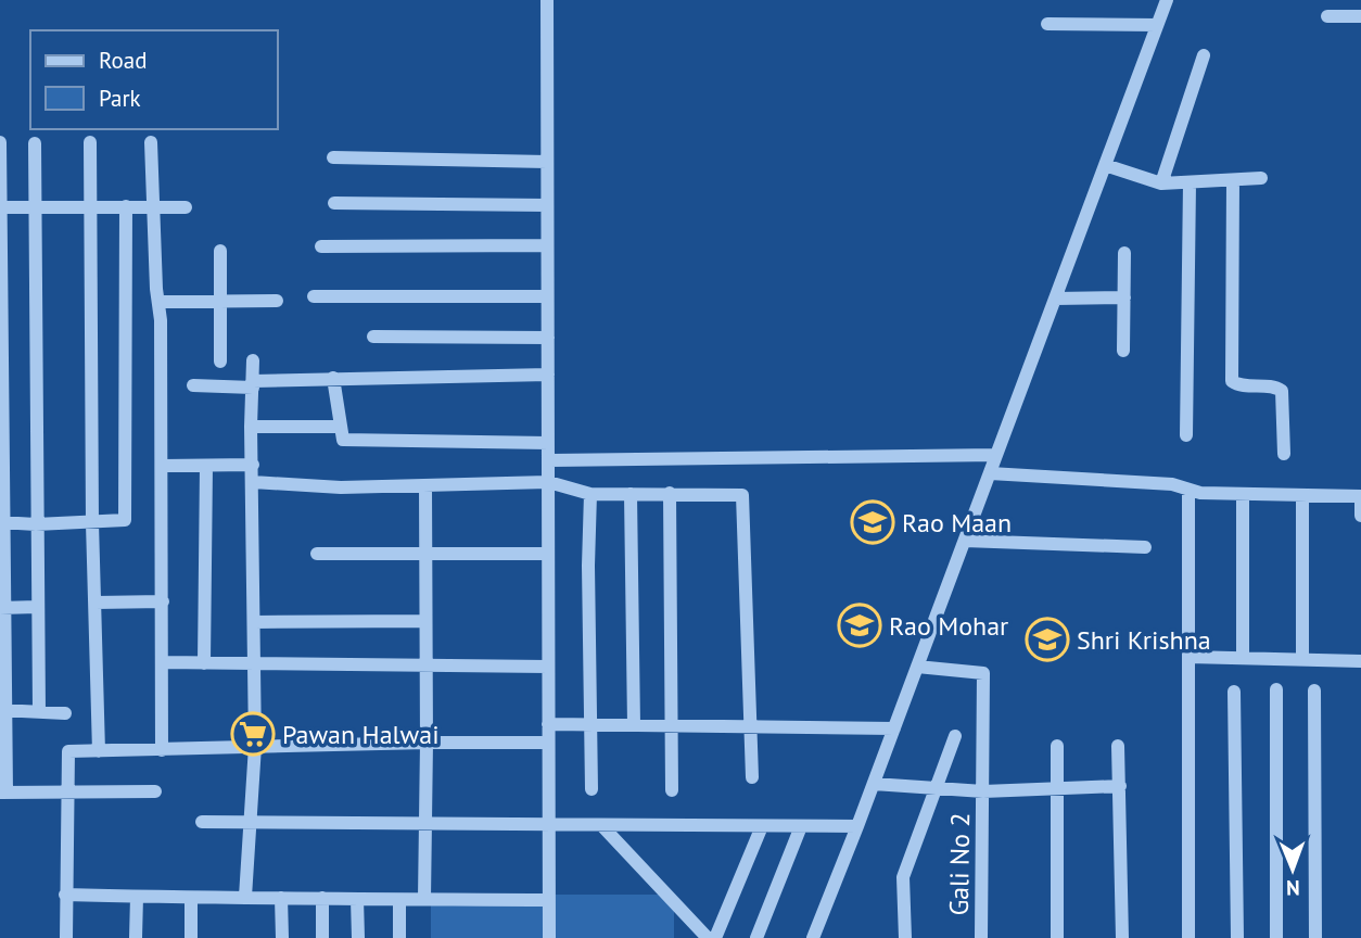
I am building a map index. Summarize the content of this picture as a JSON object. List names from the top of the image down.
{
  "streets": {
    "street": ["Gali No 2"]
  },
  "places": {
    "school or university": ["Rao Maan", "Rao Mohar", "Shri Krishna"],
    "supermarket": ["Pawan Halwai"]
  },
  "legend": ["Road", "Park"],
  "north": "bottom"
}
